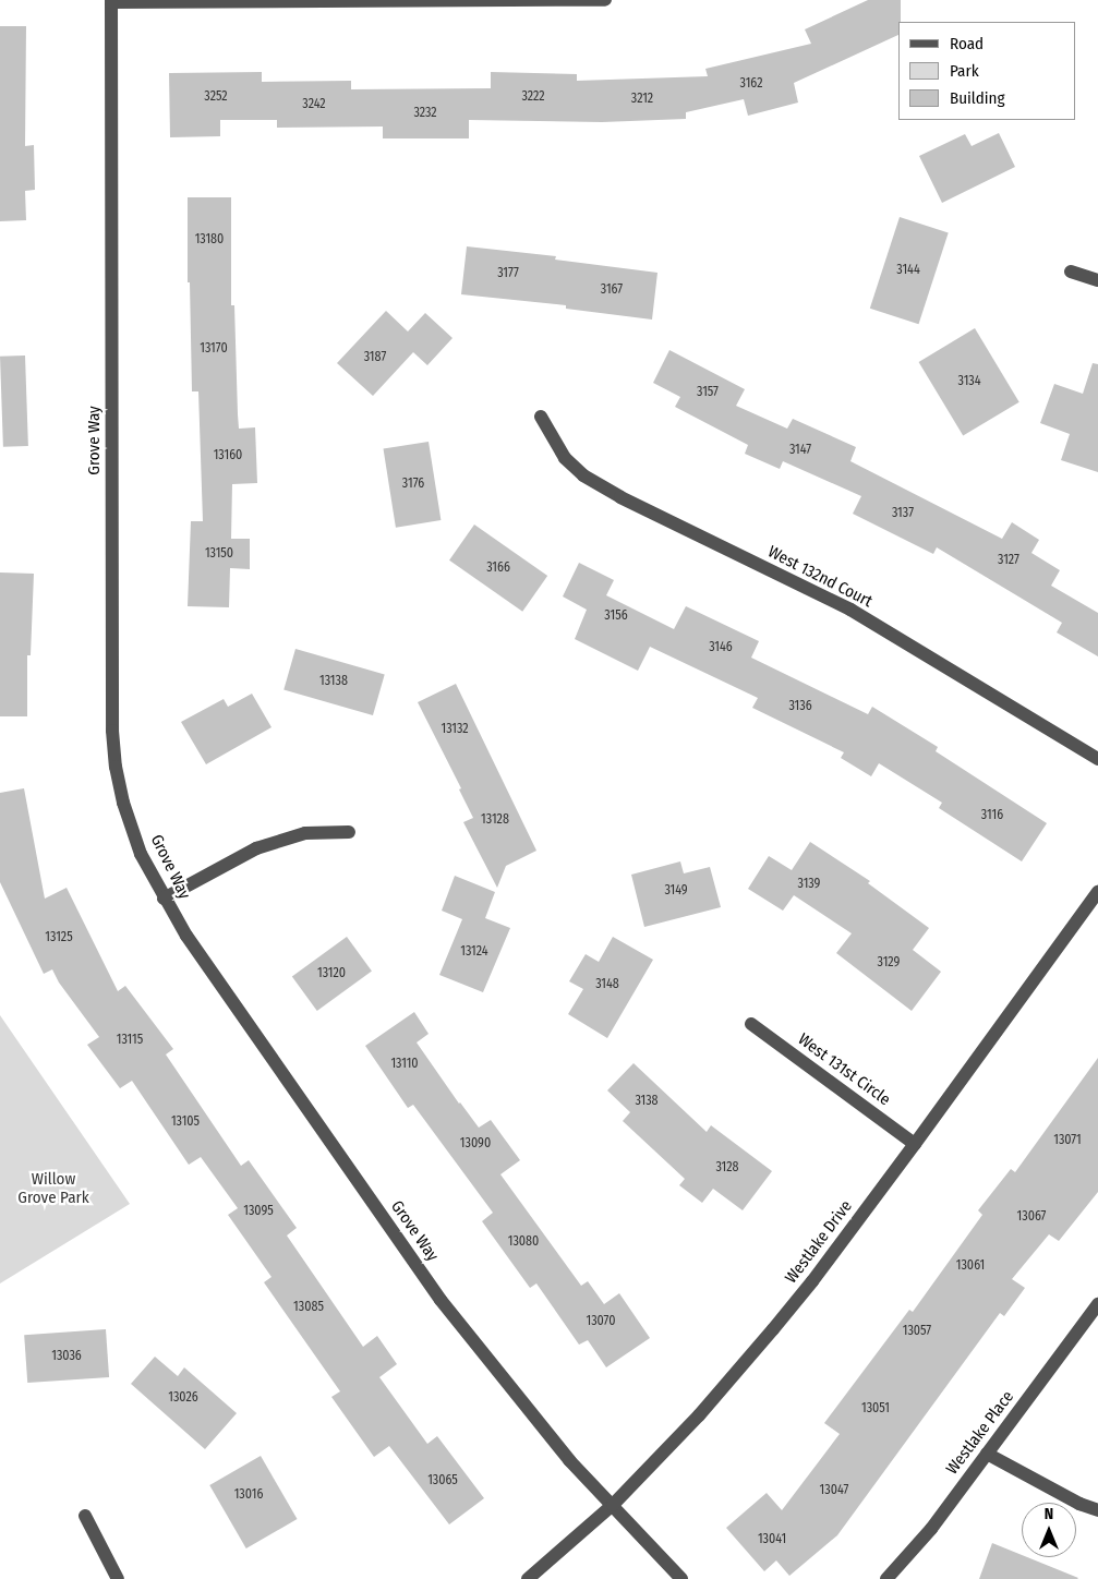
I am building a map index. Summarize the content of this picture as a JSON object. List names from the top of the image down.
{
  "streets": {
    "street": [
      "Grove Way",
      "West 132nd Court",
      "West 131st Circle",
      "Westlake Drive",
      "Westlake Place"
    ]
  },
  "crossings": [
    ["Grove Way", "Westlake Drive"],
    ["West 131st Circle", "Westlake Drive"]
  ],
  "parks": ["Willow Grove Park"],
  "house_numbers": [
    "3162",
    "3252",
    "3222",
    "3212",
    "3242",
    "3232",
    "13180",
    "3144",
    "3177",
    "3167",
    "13170",
    "3187",
    "3134",
    "3157",
    "3147",
    "13160",
    "3176",
    "3137",
    "13150",
    "3127",
    "3166",
    "3156",
    "3146",
    "13138",
    "3136",
    "13132",
    "3116",
    "13128",
    "3139",
    "3149",
    "13125",
    "13124",
    "3129",
    "13120",
    "3148",
    "13115",
    "13110",
    "3138",
    "13105",
    "13071",
    "13090",
    "3128",
    "13095",
    "13067",
    "13080",
    "13061",
    "13085",
    "13070",
    "13057",
    "13036",
    "13026",
    "13051",
    "13065",
    "13047",
    "13016",
    "13041"
  ],
  "legend": ["Road", "Park", "Building"],
  "north": "top"
}
